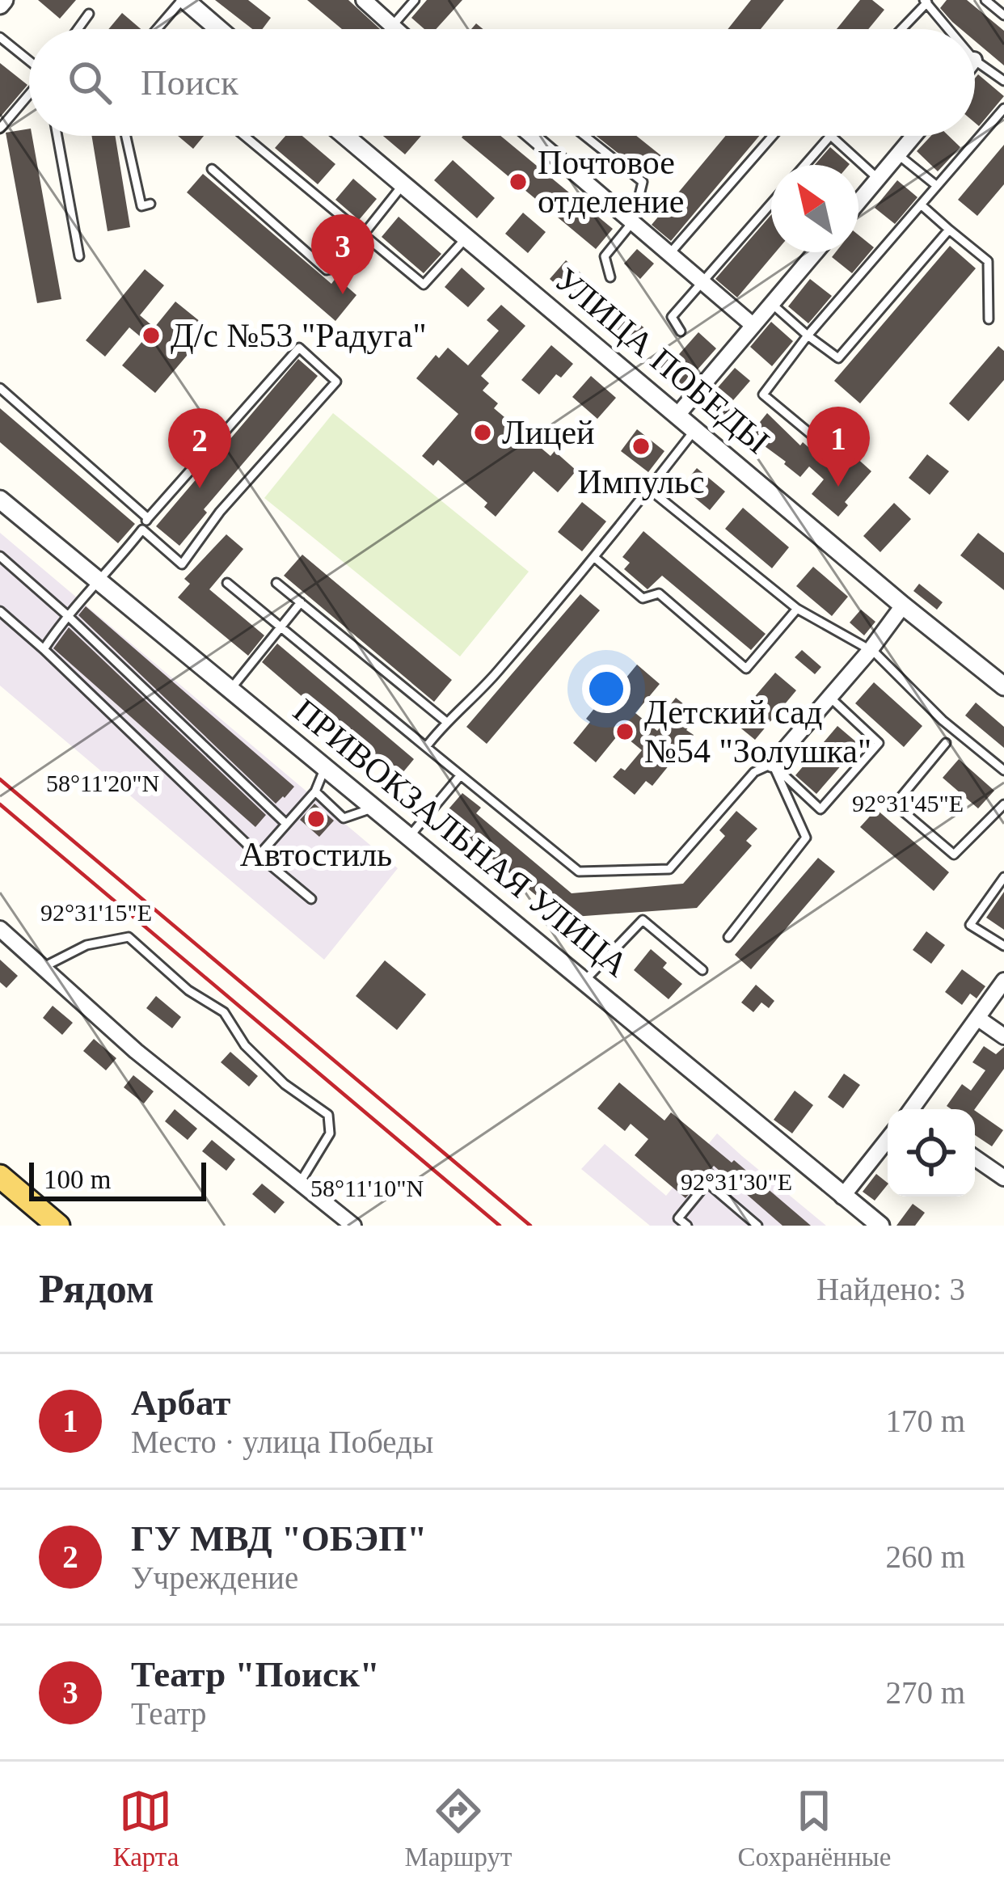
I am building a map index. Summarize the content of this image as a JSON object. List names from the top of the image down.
{
  "streets": {
    "street": ["УЛИЦА ПОБЕДЫ", "ПРИВОКЗАЛЬНАЯ УЛИЦА"]
  },
  "places": [
    "Почтовое отделение",
    "Д/с №53 \"Радуга\"",
    "Лицей",
    "Импульс",
    "Детский сад №54 \"Золушка\"",
    "Автостиль"
  ],
  "scale_bar": "100 m",
  "north": "top left",
  "page": {
    "search": "Поиск",
    "pins": ["3", "1", "2"],
    "scale": "100 m",
    "heading": ["Рядом", "Найдено: 3"],
    "list": [
      {
        "mark": "1",
        "name": "Арбат",
        "note": "Место · улица Победы",
        "value": "170 m"
      },
      {
        "mark": "2",
        "name": "ГУ МВД \"ОБЭП\"",
        "note": "Учреждение",
        "value": "260 m"
      },
      {
        "mark": "3",
        "name": "Театр \"Поиск\"",
        "note": "Театр",
        "value": "270 m"
      }
    ],
    "nav": ["Карта", "Маршрут", "Сохранённые"]
  },
  "coordinates": [
    "58°11'20\"N",
    "92°31'45\"E",
    "92°31'15\"E",
    "92°31'30\"E",
    "58°11'10\"N"
  ]
}
